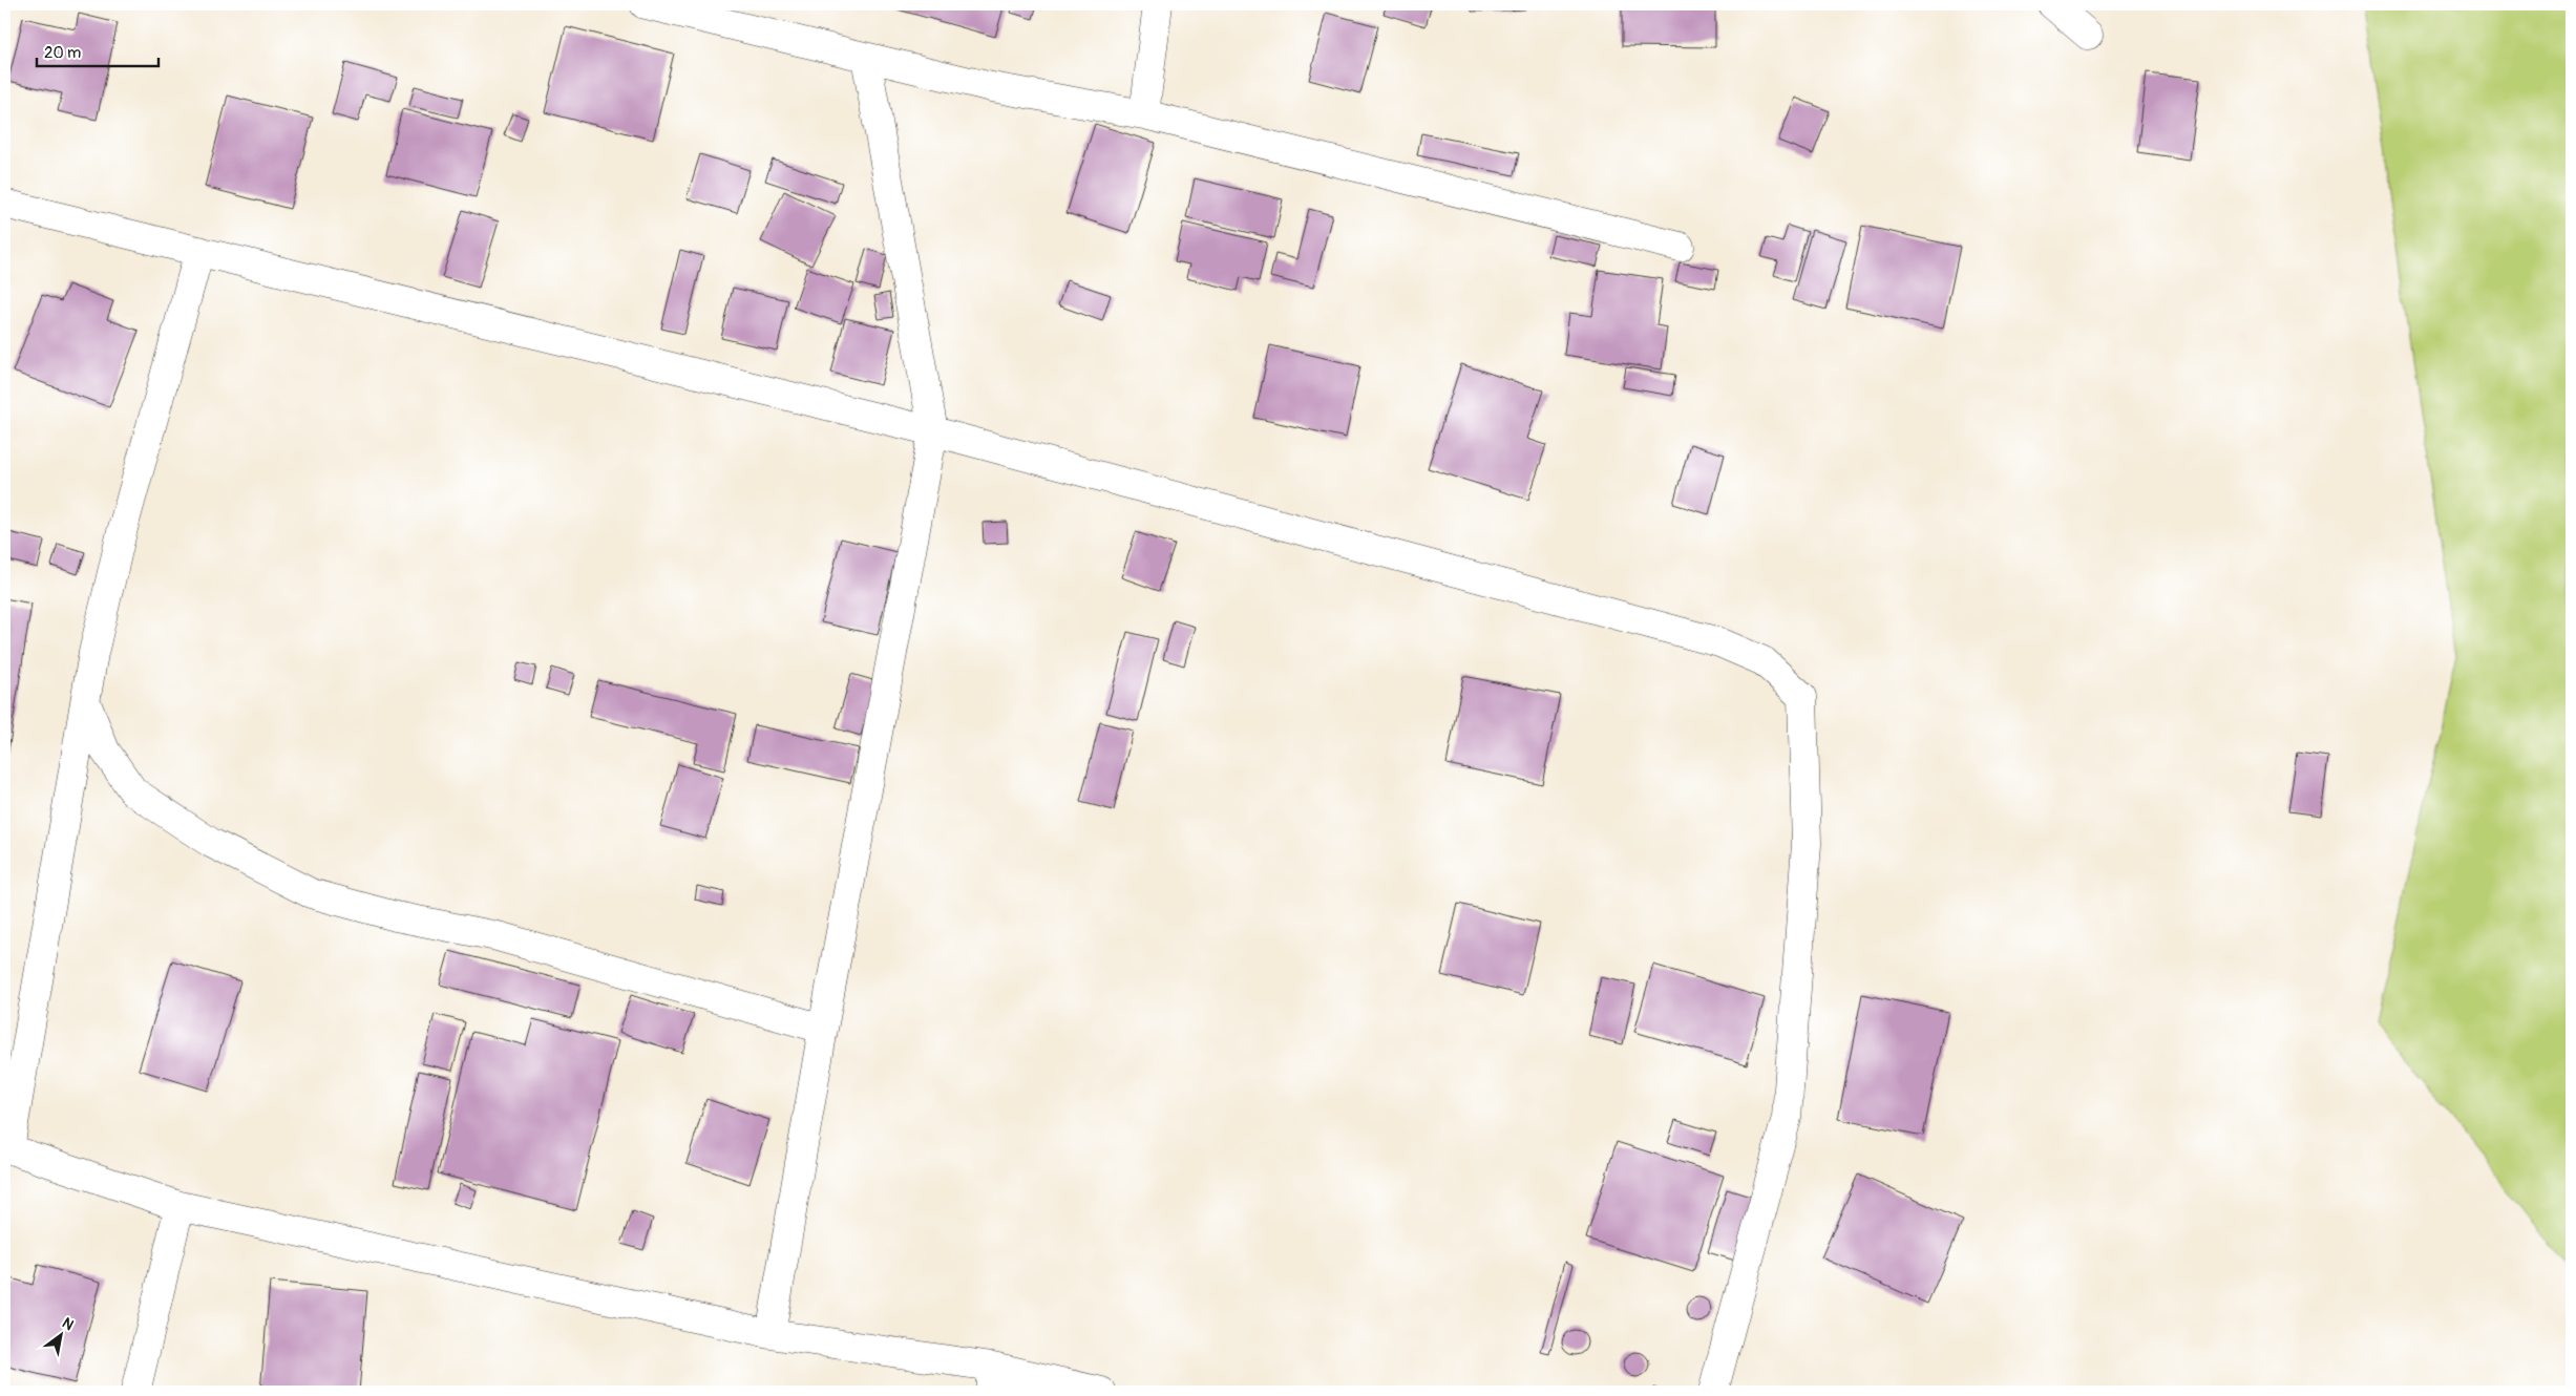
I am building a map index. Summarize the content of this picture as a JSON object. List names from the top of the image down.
{
  "scale_bar": "20 m",
  "north": "top right"
}
